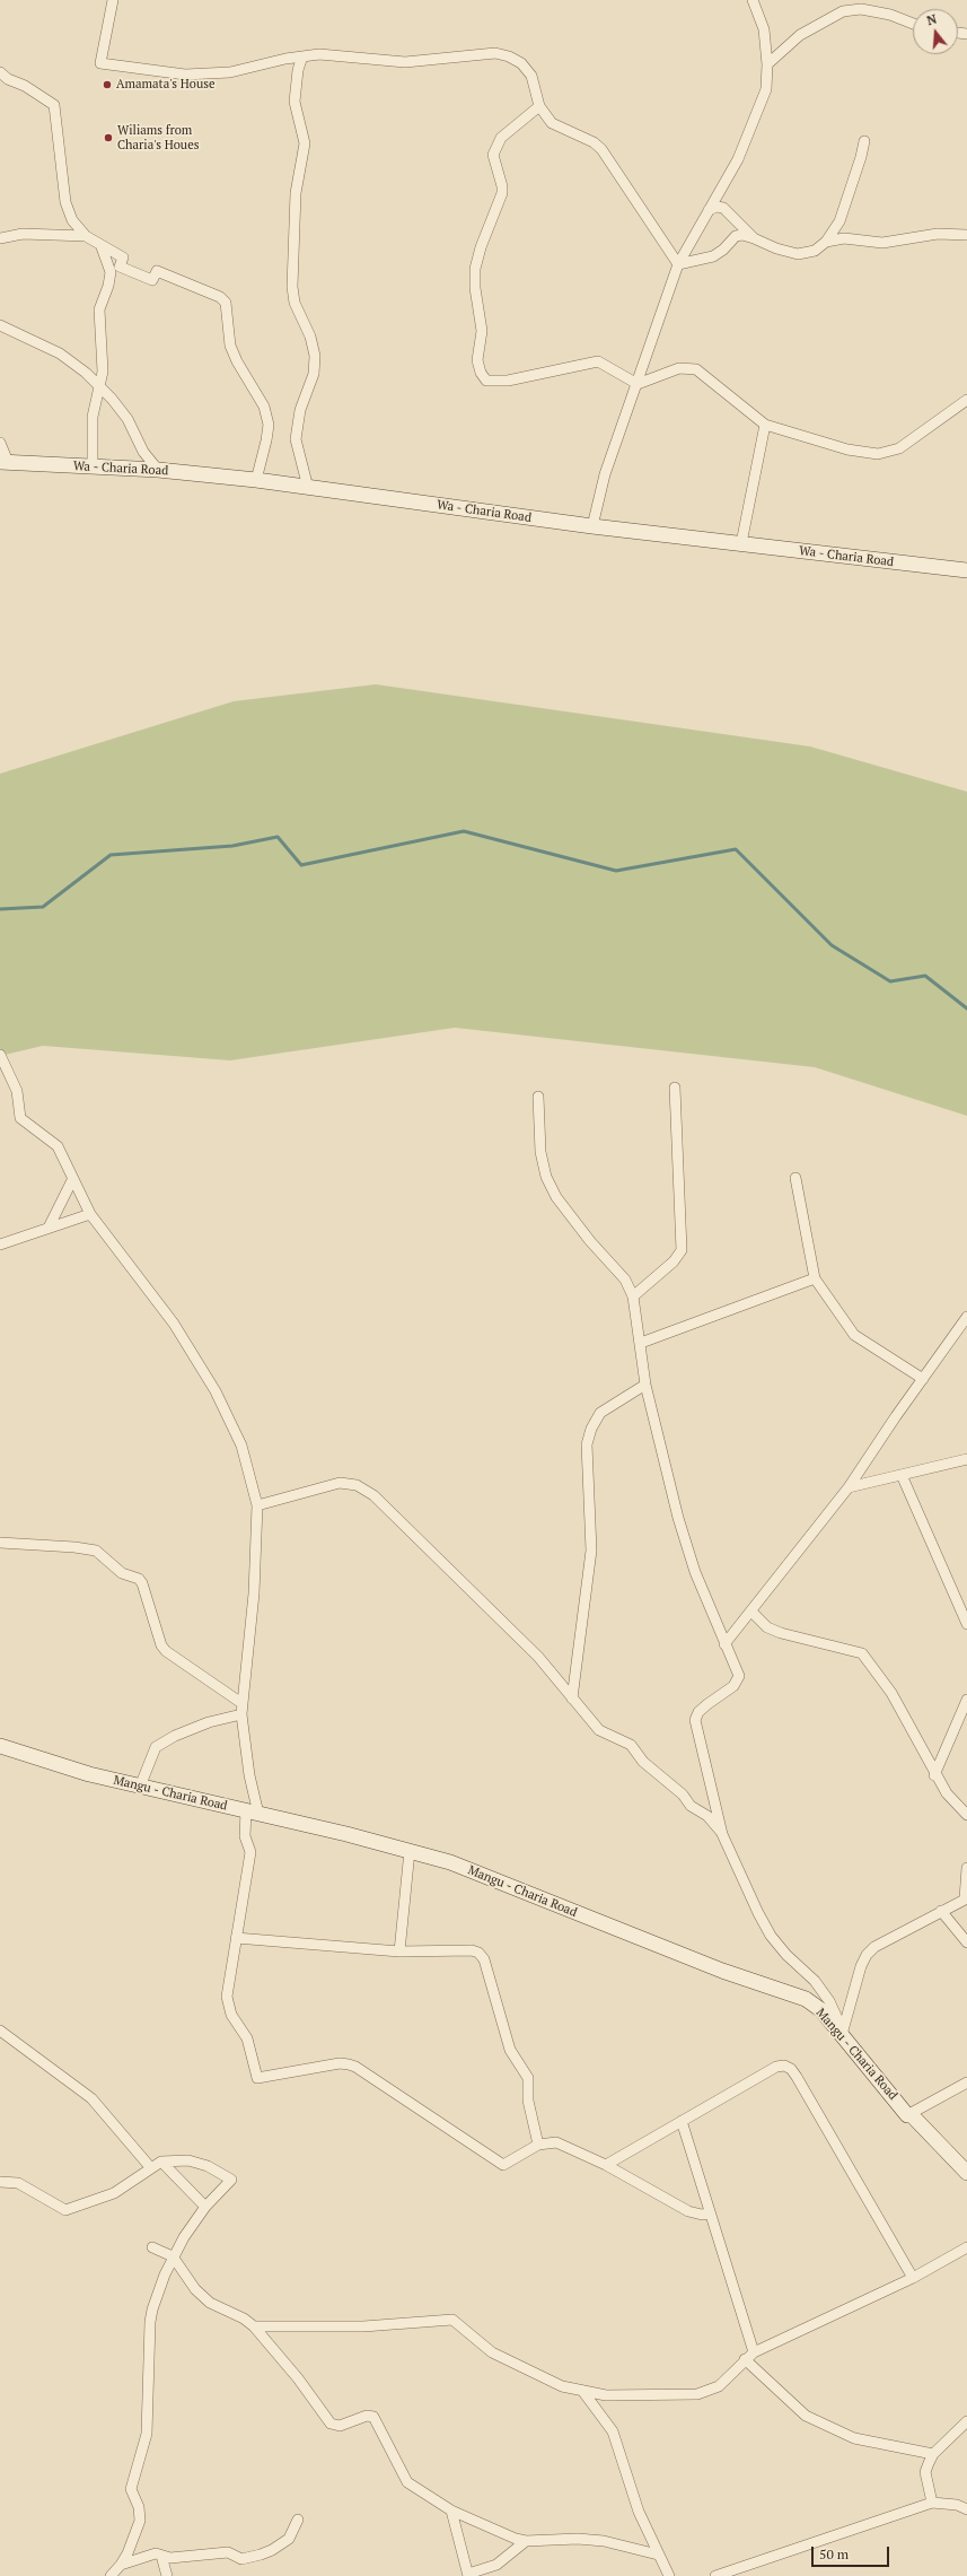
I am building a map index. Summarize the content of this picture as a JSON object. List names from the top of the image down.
{
  "streets": {
    "street": ["Wa - Charia Road", "Mangu - Charia Road"]
  },
  "places": ["Amamata's House", "Wiliams from Charia's Houes"],
  "scale_bar": "50 m",
  "north": "top"
}
